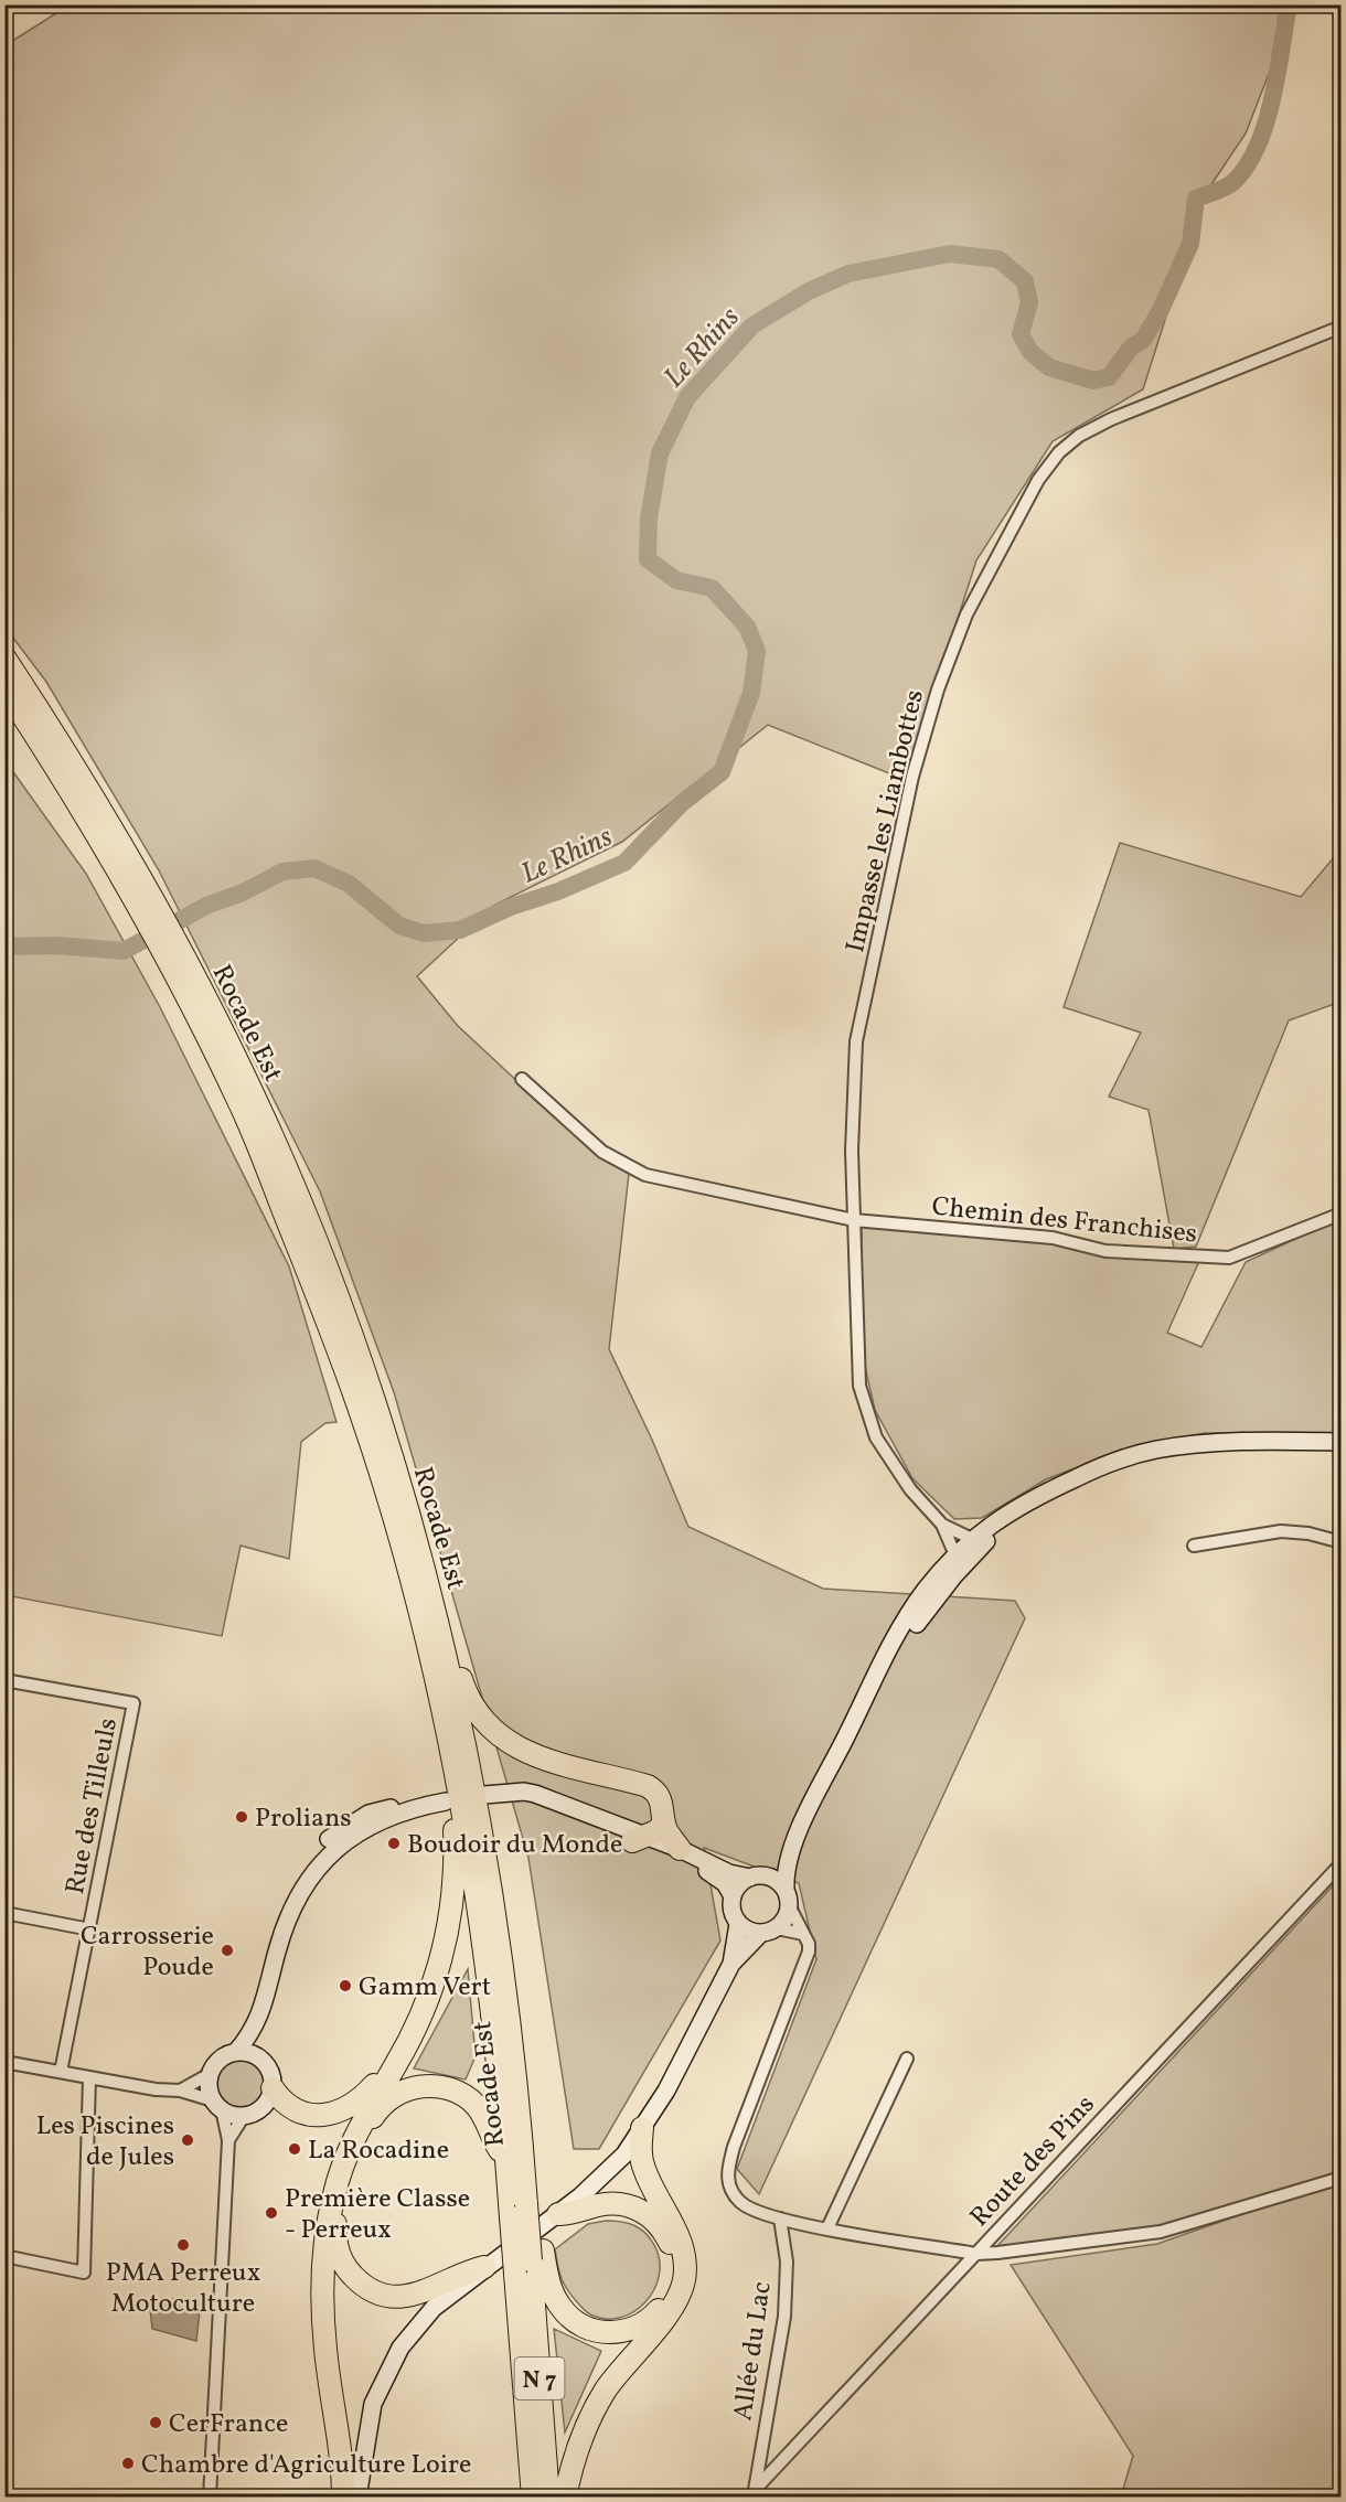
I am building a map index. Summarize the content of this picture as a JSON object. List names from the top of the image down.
{
  "streets": {
    "highway": ["Rocade Est", "N 7"],
    "street": [
      "Impasse les Liambottes",
      "Chemin des Franchises",
      "Rue des Tilleuls",
      "Route des Pins",
      "Allée du Lac"
    ]
  },
  "crossings": [
    ["Impasse les Liambottes", "Chemin des Franchises"],
    ["Route des Pins", "Allée du Lac"]
  ],
  "water": ["Le Rhins"],
  "places": [
    "Prolians",
    "Boudoir du Monde",
    "Carrosserie Poude",
    "Gamm Vert",
    "Les Piscines de Jules",
    "La Rocadine",
    "Première Classe - Perreux",
    "PMA Perreux Motoculture",
    "CerFrance",
    "Chambre d'Agriculture Loire"
  ]
}
